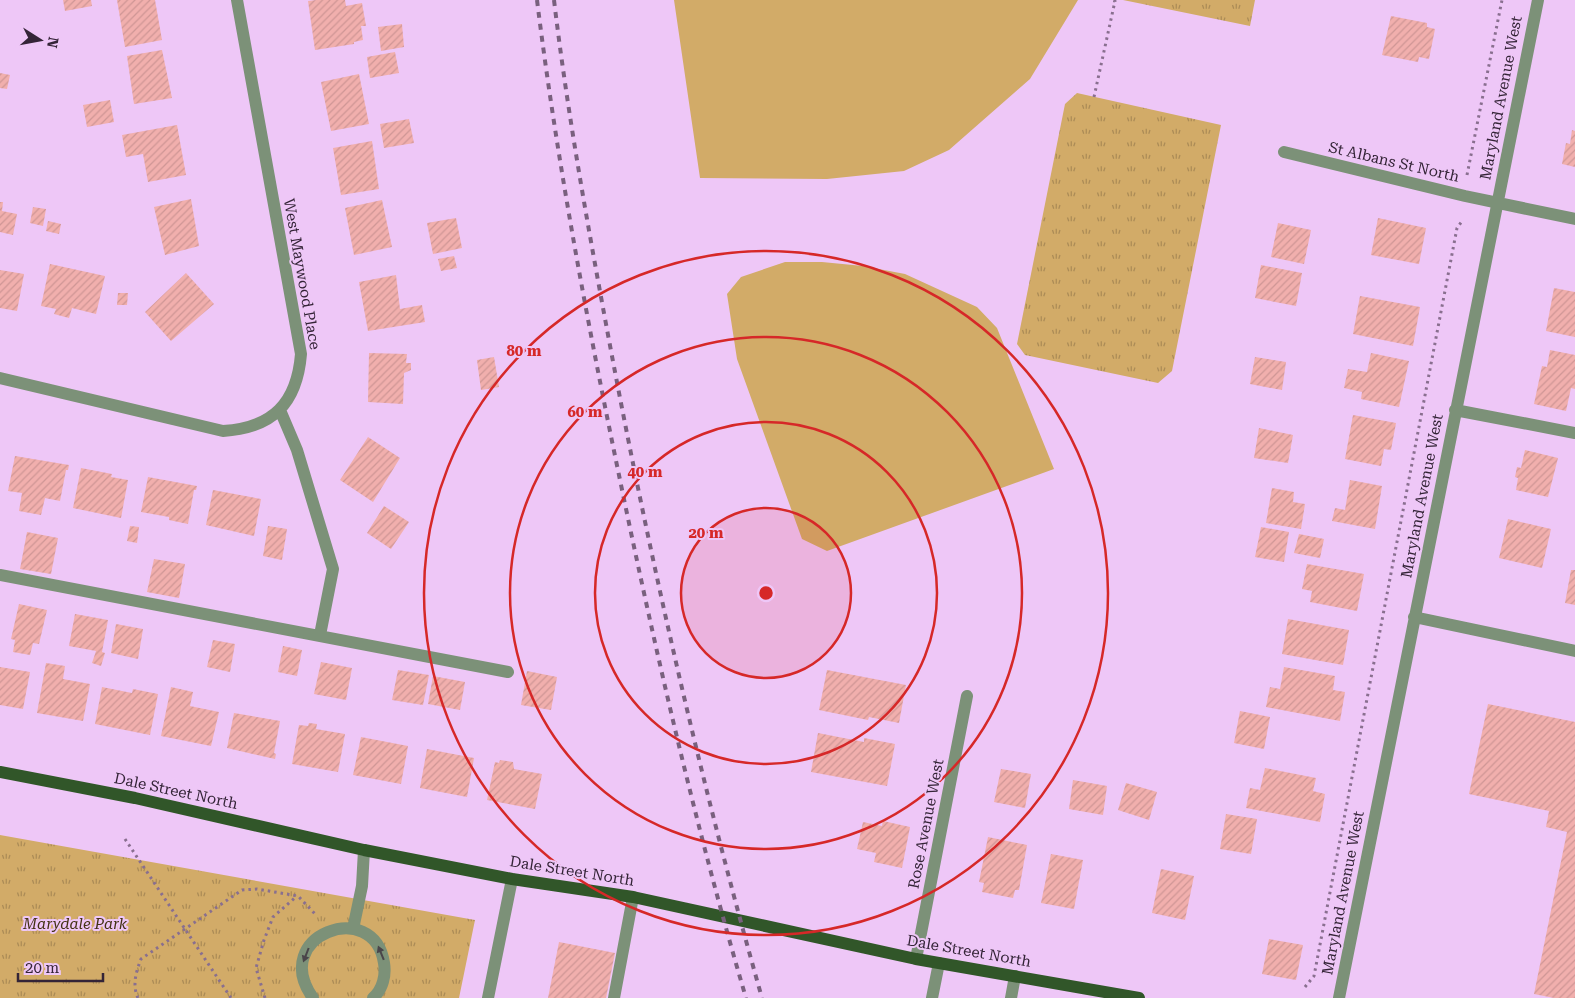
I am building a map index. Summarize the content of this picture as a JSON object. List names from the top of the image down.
{
  "streets": {
    "main road": ["Dale Street North"],
    "street": [
      "Maryland Avenue West",
      "St Albans St North",
      "West Maywood Place",
      "Rose Avenue West"
    ]
  },
  "crossings": [
    ["Maryland Avenue West", "St Albans St North"],
    ["Dale Street North", "Rose Avenue West"]
  ],
  "parks": ["Marydale Park"],
  "scale_bar": "20 m",
  "north": "right",
  "rings": [
    "80 m",
    "60 m",
    "40 m",
    "20 m"
  ]
}
